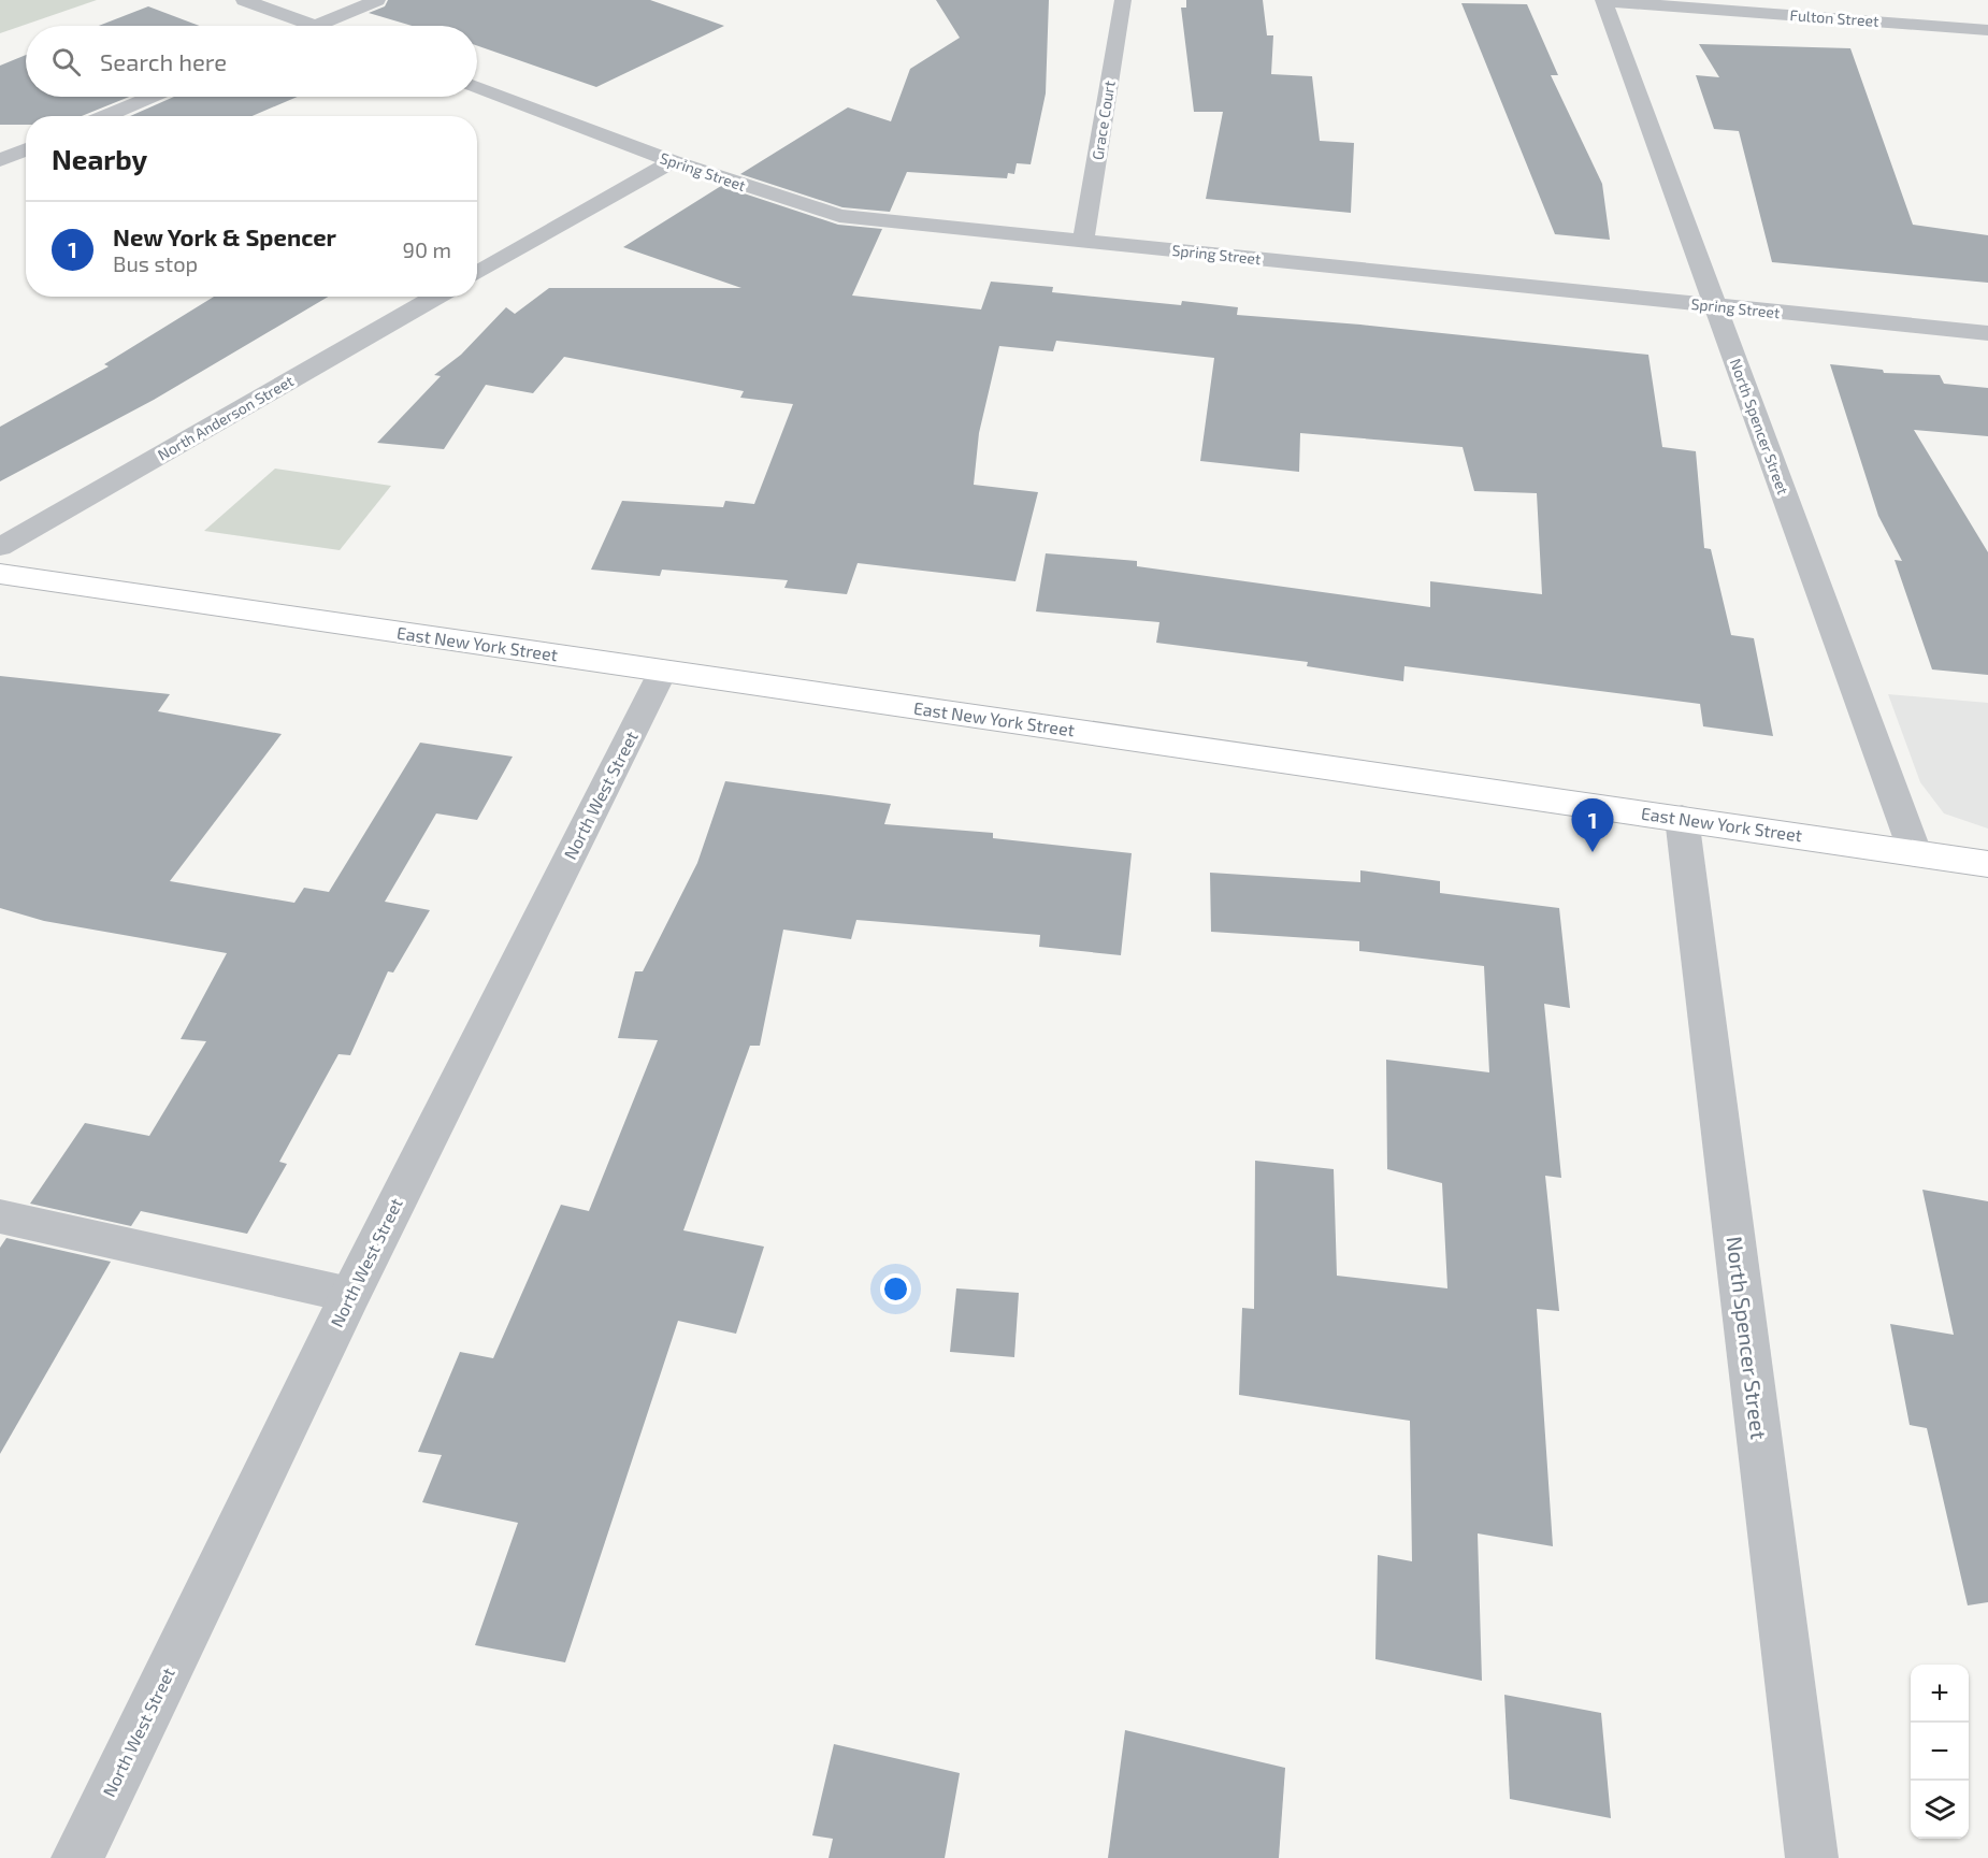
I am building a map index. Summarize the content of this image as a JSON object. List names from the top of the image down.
{
  "streets": {
    "main road": ["East New York Street"],
    "street": [
      "Fulton Street",
      "Grace Court",
      "Spring Street",
      "North Anderson Street",
      "North Spencer Street",
      "North West Street"
    ]
  },
  "crossings": [
    ["Fulton Street", "North Spencer Street"],
    ["Grace Court", "Spring Street"],
    ["Spring Street", "North Spencer Street"],
    ["North Spencer Street", "East New York Street"],
    ["East New York Street", "North West Street"]
  ],
  "page": {
    "search": "Search here",
    "heading": "Nearby",
    "list": [
      {
        "mark": "1",
        "name": "New York & Spencer",
        "note": "Bus stop",
        "value": "90 m"
      }
    ],
    "pins": "1",
    "map_buttons": ["+", "−"]
  }
}
